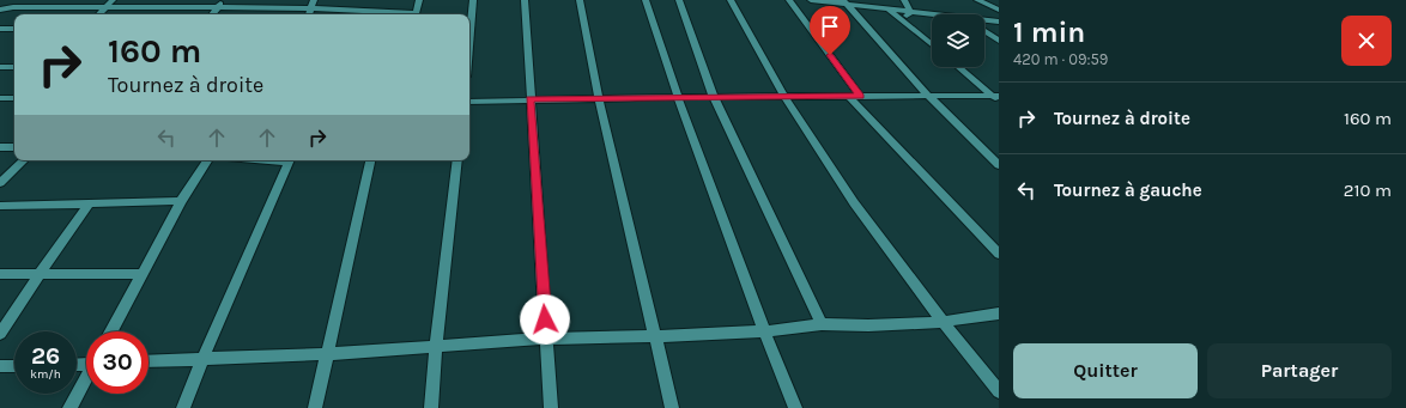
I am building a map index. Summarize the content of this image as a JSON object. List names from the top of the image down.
{
  "page": {
    "heading": ["1 min", "420 m · 09:59"],
    "turn": ["160 m", "Tournez à droite"],
    "list": [
      {
        "name": "Tournez à droite",
        "value": "160 m"
      },
      {
        "name": "Tournez à gauche",
        "value": "210 m"
      }
    ],
    "speed": "26 km/h",
    "limit": "30",
    "buttons": ["Quitter", "Partager"]
  }
}
